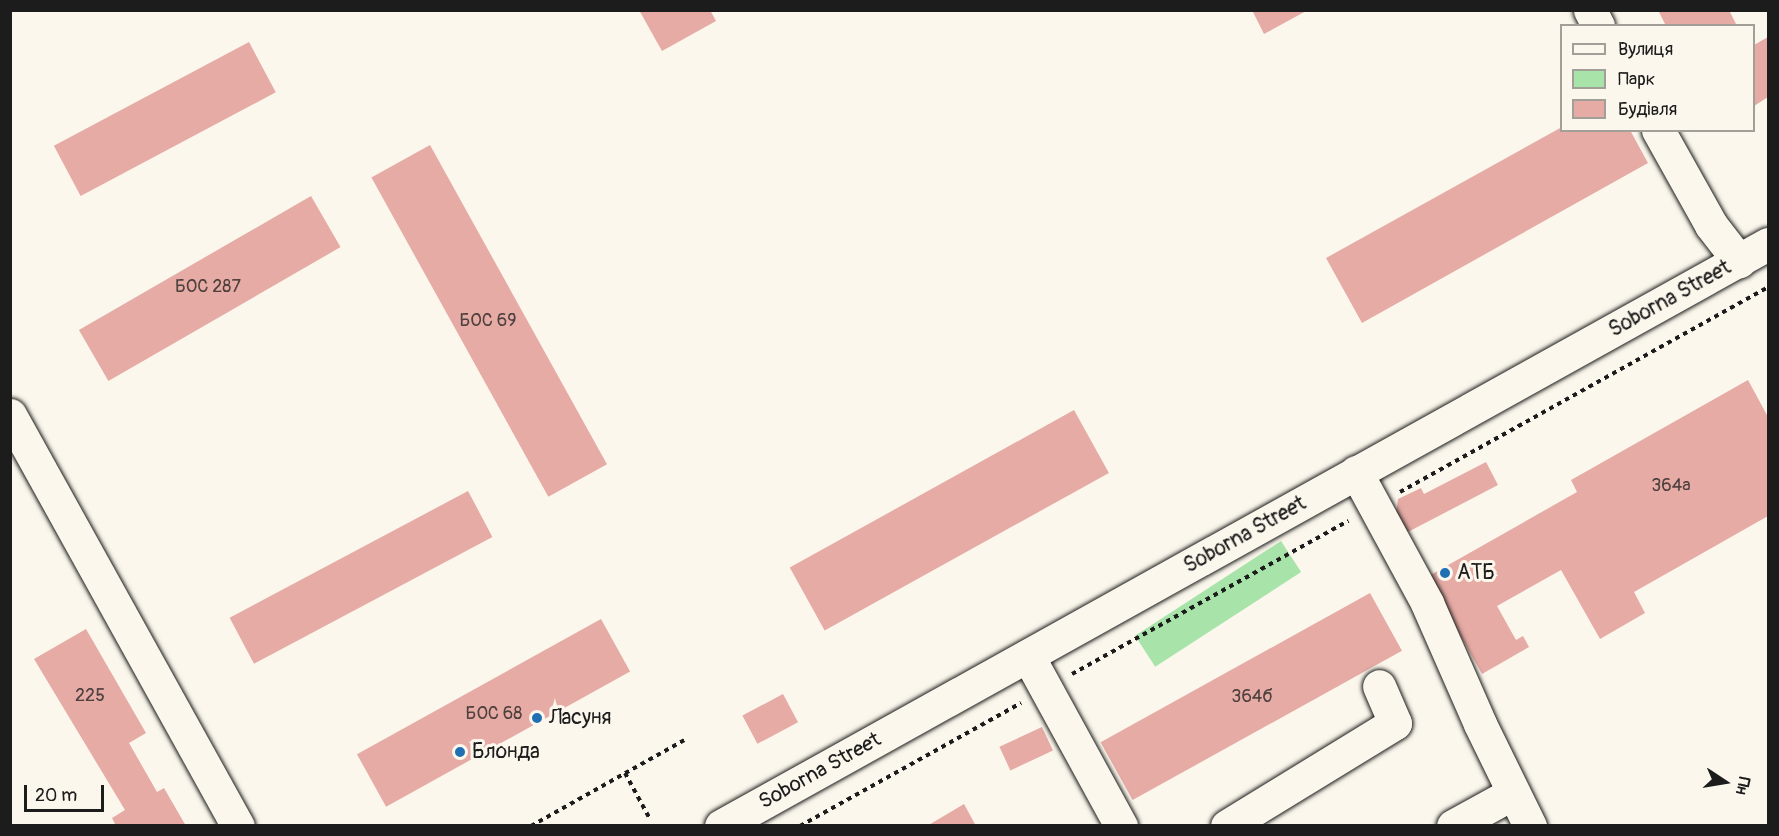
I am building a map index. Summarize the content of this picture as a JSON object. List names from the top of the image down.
{
  "streets": {
    "main road": ["Soborna Street"]
  },
  "places": ["АТБ", "Ласуня", "Блонда"],
  "house_numbers": [
    "БОС 287",
    "БОС 69",
    "364а",
    "225",
    "364б",
    "БОС 68"
  ],
  "legend": ["Вулиця", "Парк", "Будівля"],
  "scale_bar": "20 m",
  "north": "right"
}
